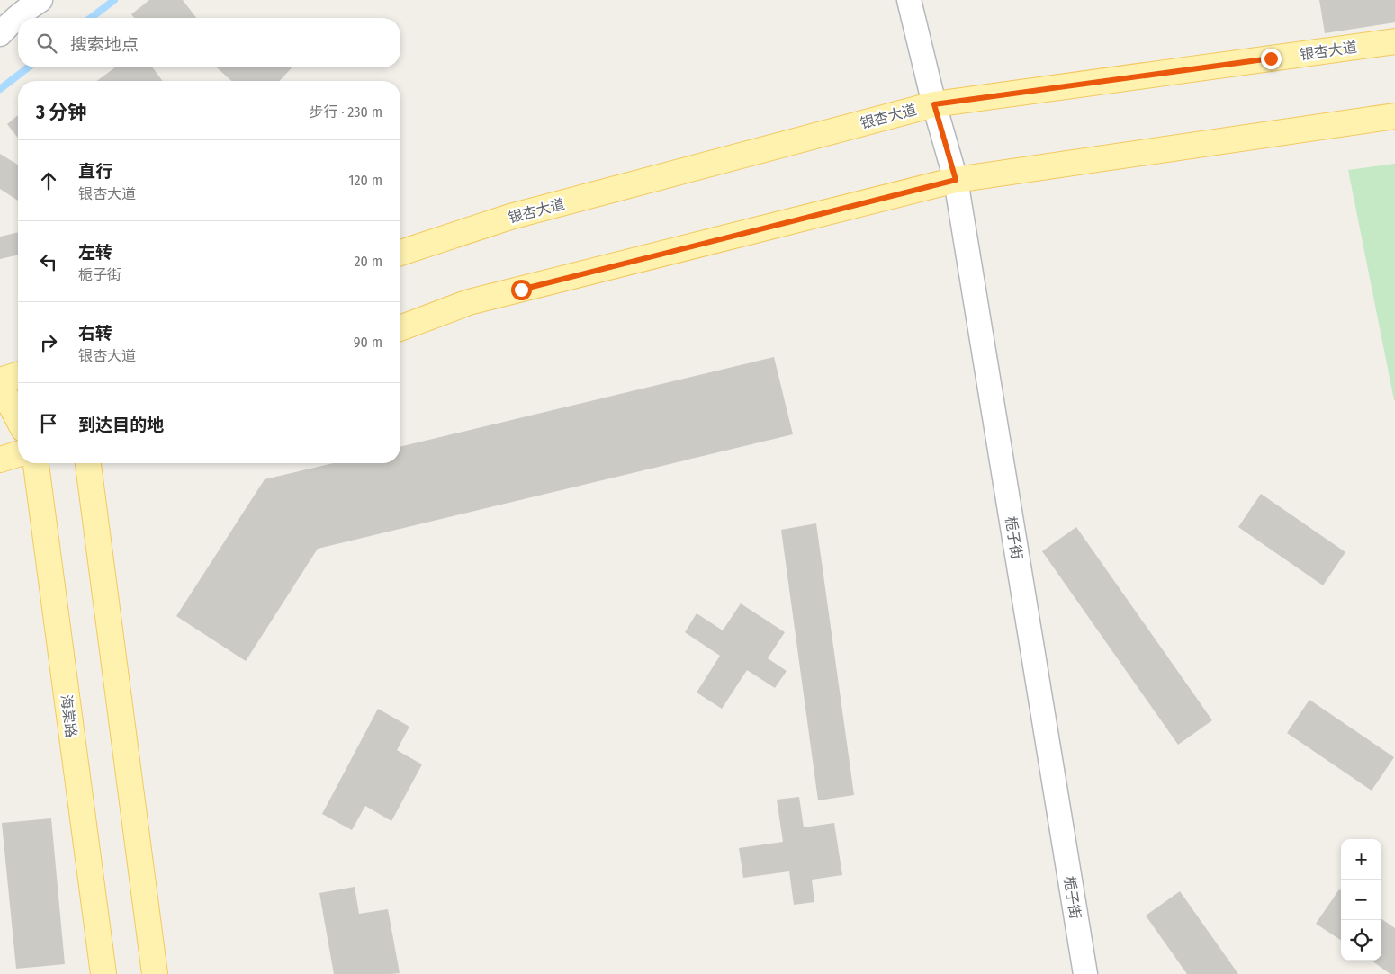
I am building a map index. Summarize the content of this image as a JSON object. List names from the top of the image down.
{
  "streets": {
    "main road": ["银杏大道", "海棠路"],
    "street": ["栀子街"]
  },
  "crossings": [
    ["银杏大道", "栀子街"]
  ],
  "page": {
    "search": "搜索地点",
    "heading": ["3 分钟", "步行 · 230 m"],
    "list": [
      ["直行", "银杏大道", "120 m"],
      ["左转", "栀子街", "20 m"],
      ["右转", "银杏大道", "90 m"],
      "到达目的地"
    ],
    "map_buttons": ["+", "−"]
  }
}
